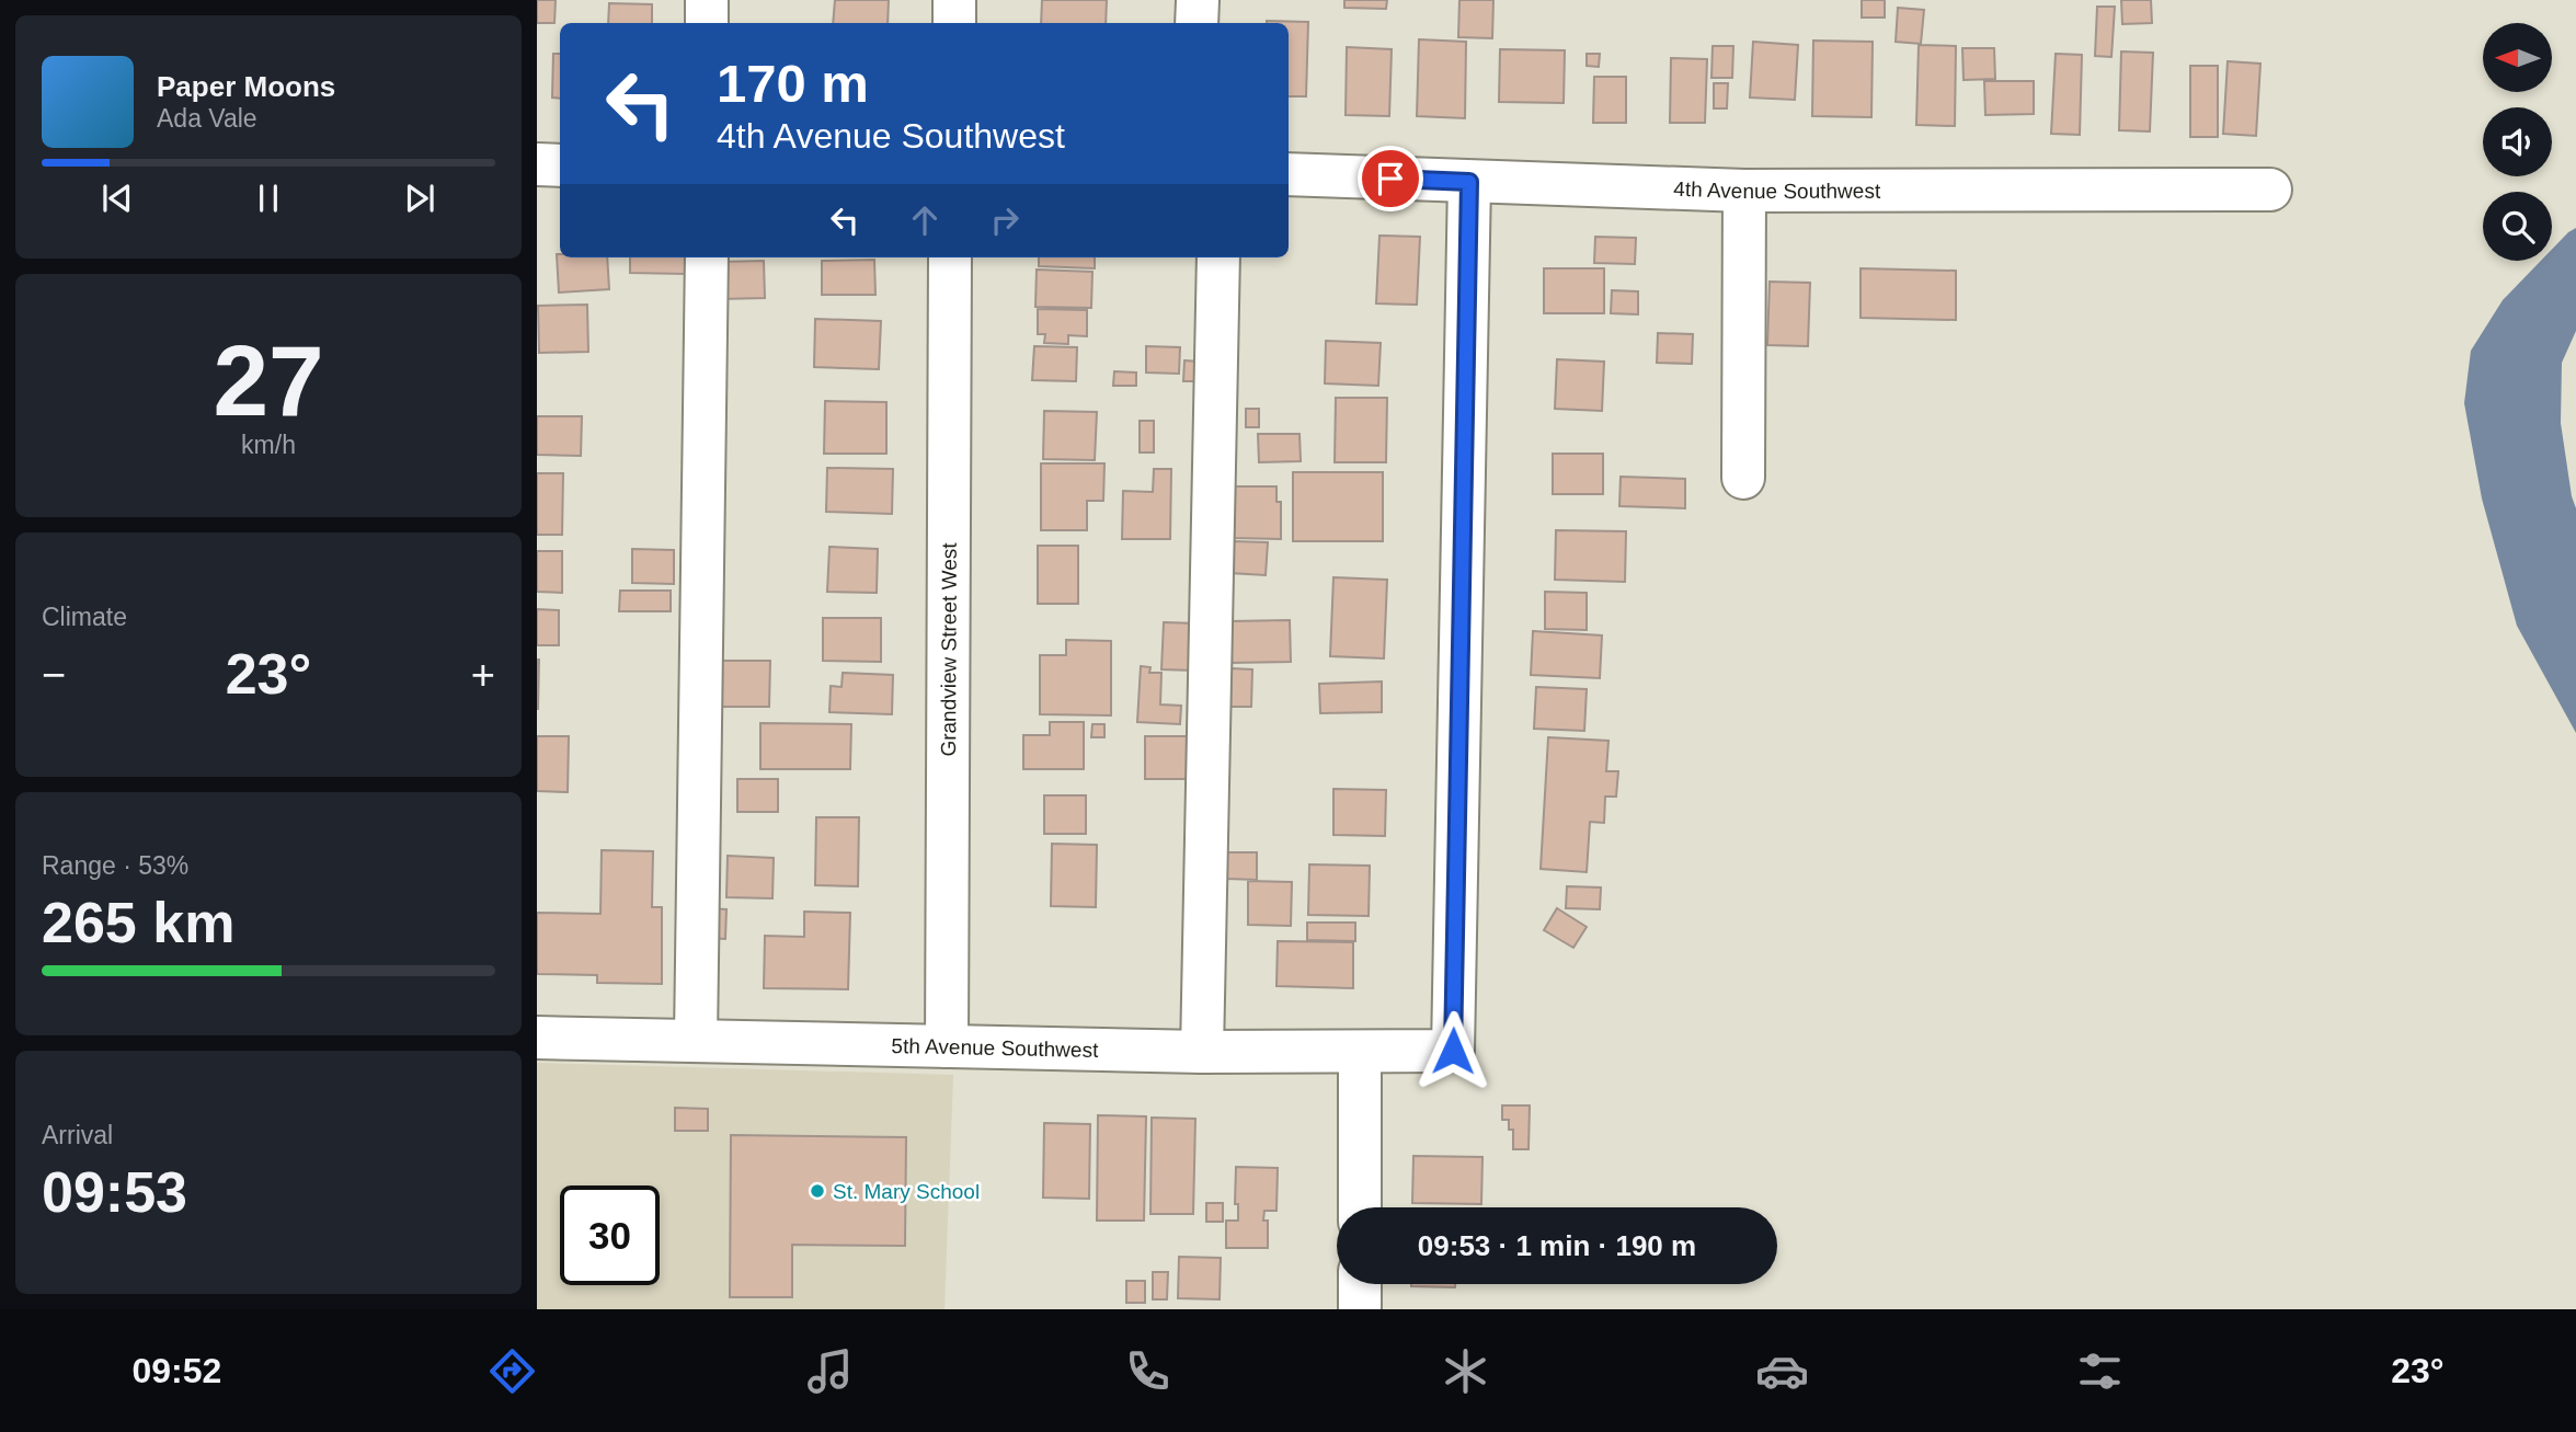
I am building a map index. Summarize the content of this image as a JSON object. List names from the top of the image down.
{
  "streets": {
    "street": ["4th Avenue Southwest", "Grandview Street West", "5th Avenue Southwest"]
  },
  "crossings": [
    ["4th Avenue Southwest", "5th Avenue Southwest"],
    ["Grandview Street West", "5th Avenue Southwest"]
  ],
  "places": ["St. Mary School"],
  "north": "left",
  "page": {
    "turn": ["170 m", "4th Avenue Southwest"],
    "song": ["Paper Moons", "Ada Vale"],
    "tile": [
      ["27", "km/h"],
      "Climate",
      ["Range · 53%", "265 km"],
      ["Arrival", "09:53"]
    ],
    "heat": ["−", "23°", "+"],
    "limit": "30",
    "trip": "09:53 · 1 min · 190 m",
    "tabs": ["09:52", "23°"]
  }
}
